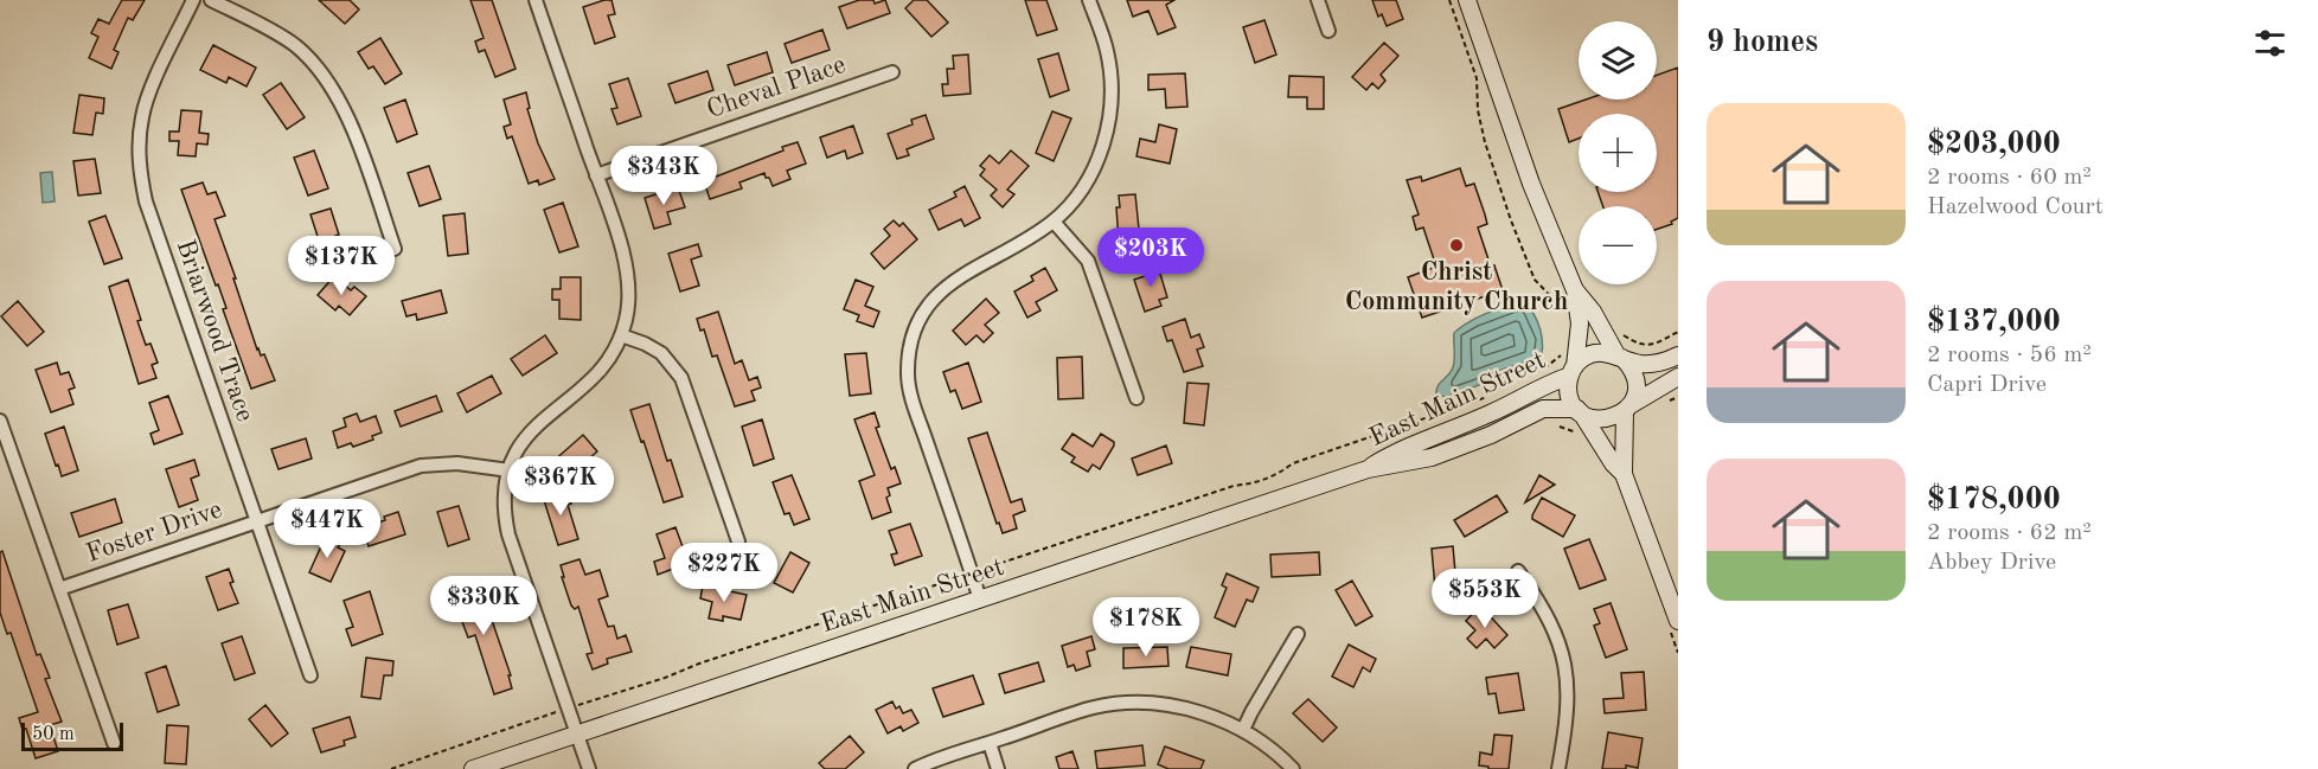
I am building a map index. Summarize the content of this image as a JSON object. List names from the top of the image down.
{
  "streets": {
    "main road": ["East Main Street"],
    "street": ["Cheval Place", "Briarwood Trace", "Foster Drive"]
  },
  "crossings": [
    ["Briarwood Trace", "Foster Drive"]
  ],
  "places": ["Christ Community Church"],
  "scale_bar": "50 m",
  "page": {
    "heading": "9 homes",
    "map_buttons": ["+", "−"],
    "list": [
      {
        "name": "$203,000",
        "note": "2 rooms · 60 m² · Hazelwood Court"
      },
      {
        "name": "$137,000",
        "note": "2 rooms · 56 m² · Capri Drive"
      },
      {
        "name": "$178,000",
        "note": "2 rooms · 62 m² · Abbey Drive"
      }
    ],
    "price": [
      "$343K",
      "$203K",
      "$137K",
      "$367K",
      "$447K",
      "$227K",
      "$553K",
      "$330K",
      "$178K"
    ],
    "scale": "50 m"
  }
}
